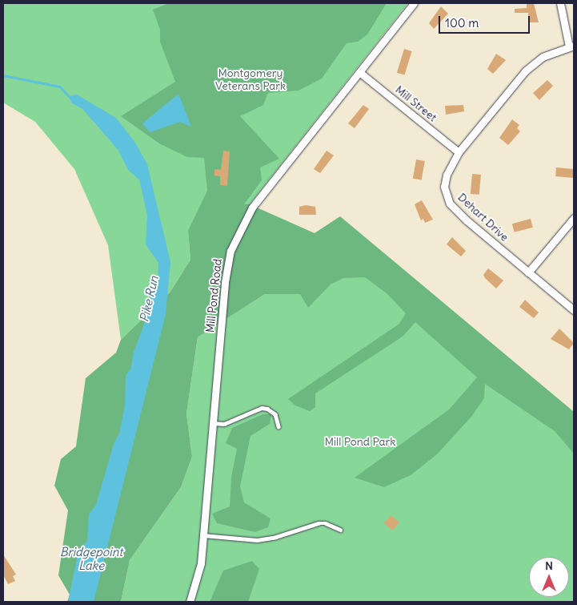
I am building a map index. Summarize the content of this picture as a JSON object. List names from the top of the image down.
{
  "streets": {
    "street": ["Mill Street", "Dehart Drive", "Mill Pond Road"]
  },
  "crossings": [
    ["Mill Street", "Dehart Drive"],
    ["Mill Street", "Mill Pond Road"]
  ],
  "water": ["Pike Run", "Bridgepoint Lake"],
  "parks": ["Montgomery Veterans Park", "Mill Pond Park"],
  "scale_bar": "100 m",
  "north": "top"
}
